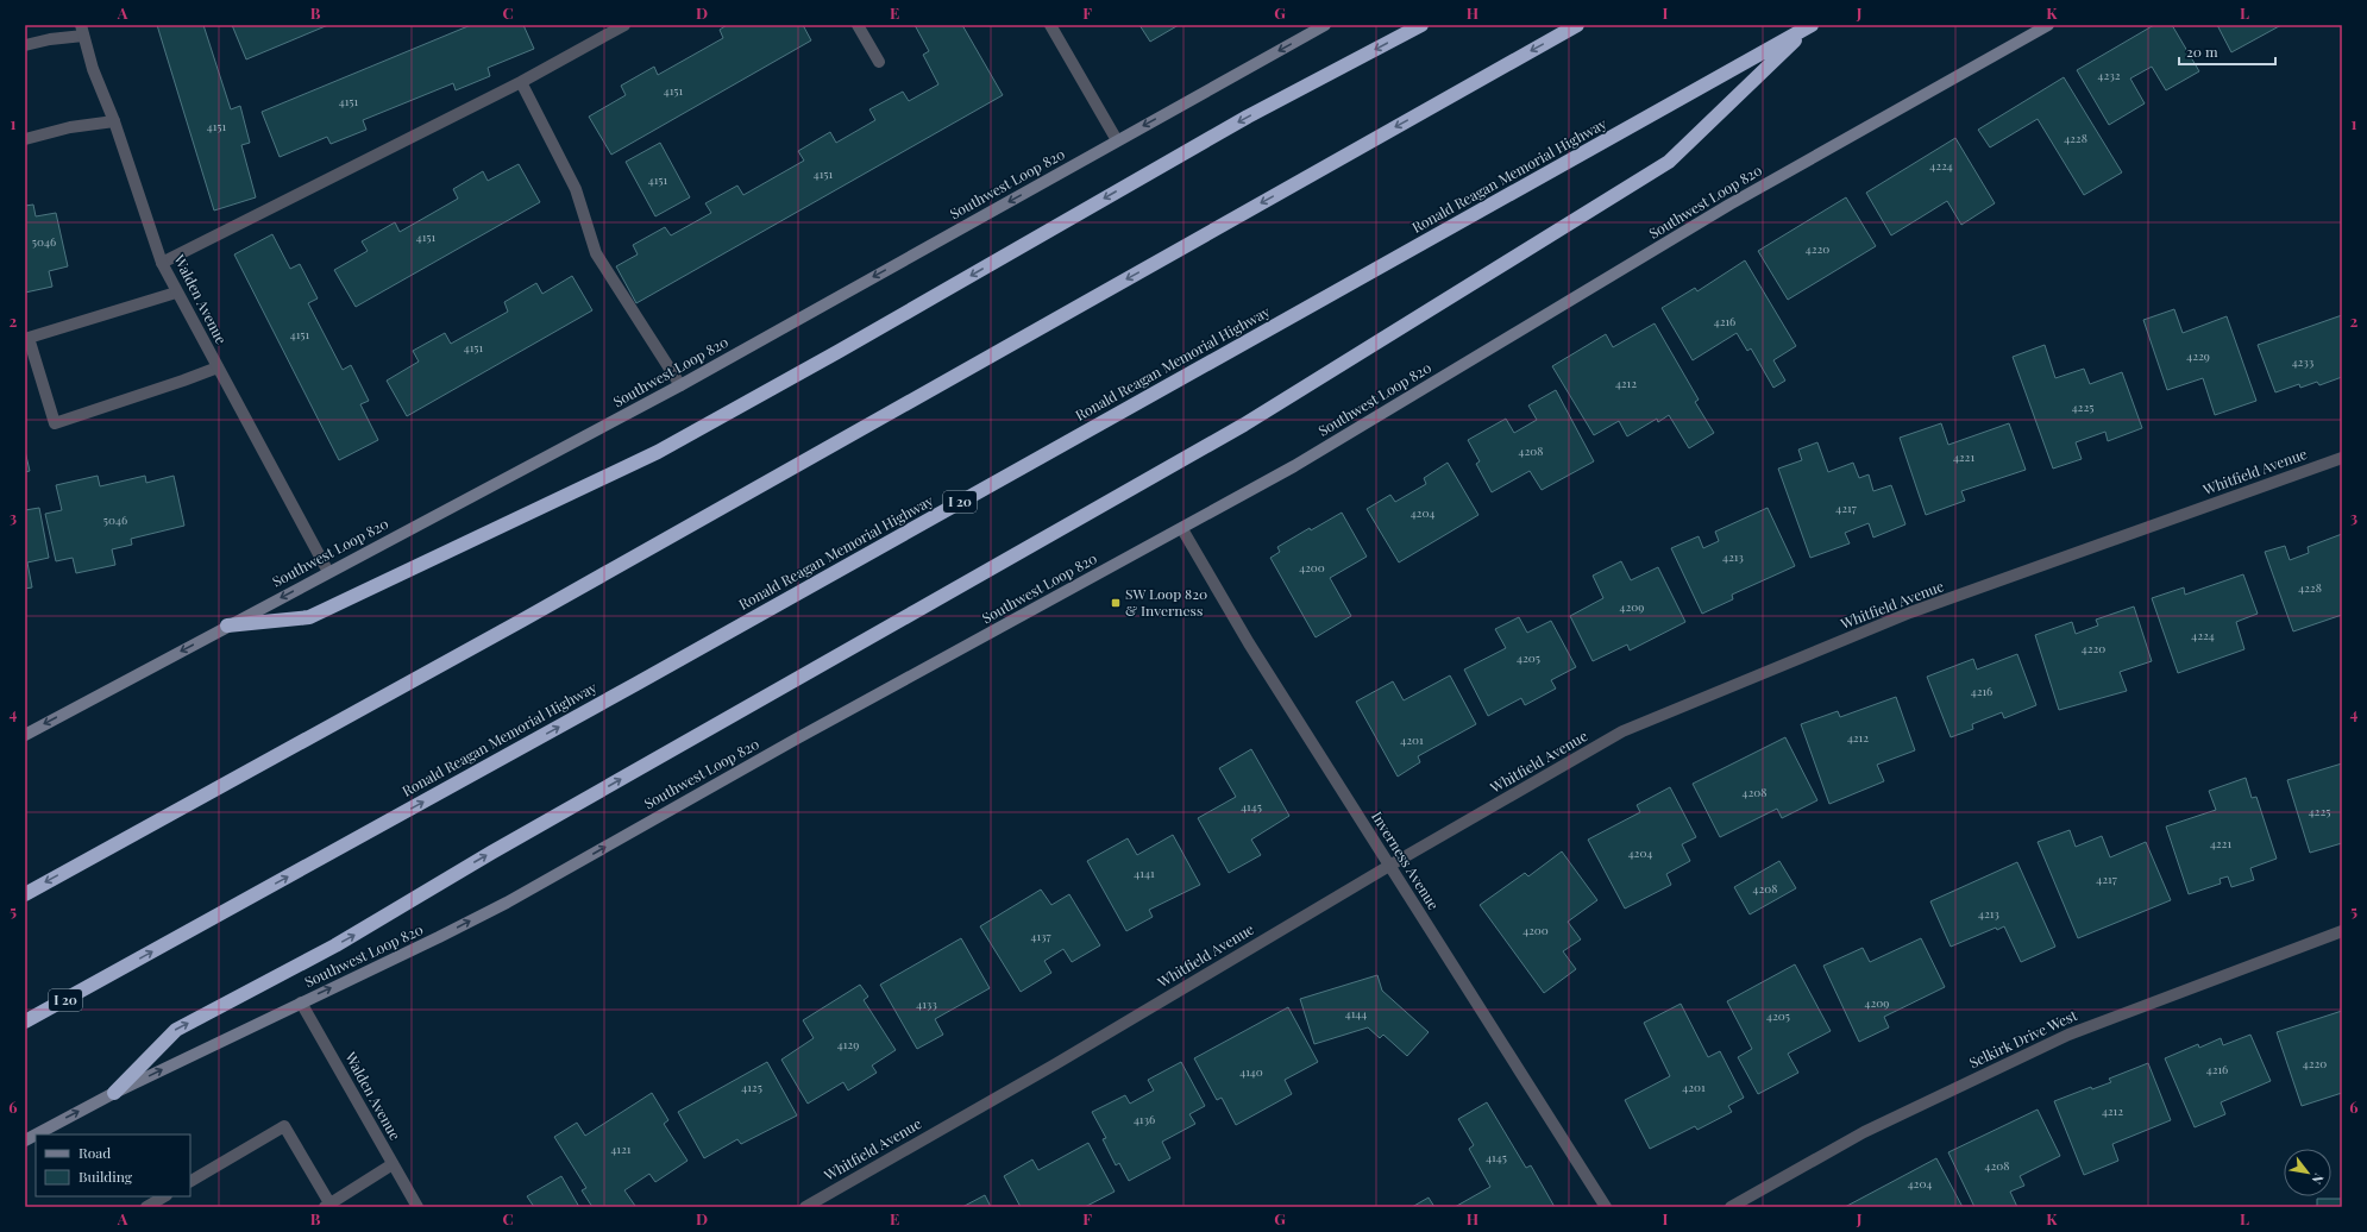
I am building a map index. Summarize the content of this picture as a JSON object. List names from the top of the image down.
{
  "streets": {
    "highway": ["Ronald Reagan Memorial Highway", "I 20"],
    "main road": ["Southwest Loop 820"],
    "street": [
      "Walden Avenue",
      "Whitfield Avenue",
      "Inverness Avenue",
      "Selkirk Drive West"
    ]
  },
  "crossings": [
    ["Southwest Loop 820", "Walden Avenue"],
    ["Southwest Loop 820", "Inverness Avenue"],
    ["Whitfield Avenue", "Inverness Avenue"]
  ],
  "places": {
    "transit": ["SW Loop 820 & Inverness"]
  },
  "house_numbers": [
    "4232",
    "4151",
    "4151",
    "4151",
    "4228",
    "4224",
    "4151",
    "4151",
    "4151",
    "5046",
    "4220",
    "4216",
    "4151",
    "4151",
    "4229",
    "4233",
    "4212",
    "4225",
    "4208",
    "4221",
    "4217",
    "4204",
    "5046",
    "4213",
    "4200",
    "4228",
    "4209",
    "4224",
    "4220",
    "4205",
    "4216",
    "4212",
    "4201",
    "4208",
    "4145",
    "4225",
    "4221",
    "4204",
    "4141",
    "4217",
    "4208",
    "4213",
    "4200",
    "4137",
    "4209",
    "4133",
    "4144",
    "4205",
    "4129",
    "4220",
    "4216",
    "4140",
    "4125",
    "4201",
    "4212",
    "4136",
    "4121",
    "4145",
    "4208",
    "4204"
  ],
  "legend": ["Road", "Building"],
  "scale_bar": "20 m",
  "north": "bottom right",
  "grid": {
    "columns": [
      "A",
      "B",
      "C",
      "D",
      "E",
      "F",
      "G",
      "H",
      "I",
      "J",
      "K",
      "L"
    ],
    "rows": [
      "1",
      "2",
      "3",
      "4",
      "5",
      "6"
    ]
  }
}
